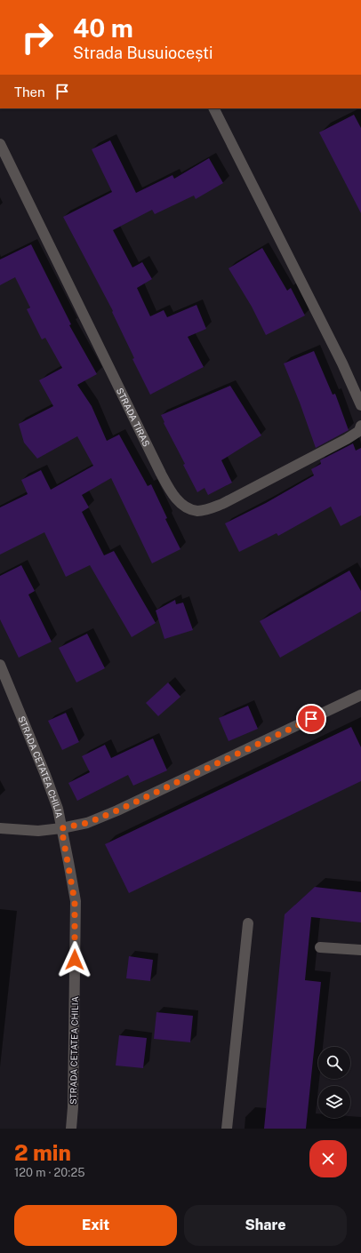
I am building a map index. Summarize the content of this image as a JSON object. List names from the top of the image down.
{
  "streets": {
    "street": ["STRADA TIRAS", "STRADA CETATEA CHILIA"]
  },
  "page": {
    "turn": ["40 m", "Strada Busuiocești"],
    "then": "Then",
    "heading": ["2 min", "120 m · 20:25"],
    "buttons": ["Exit", "Share"]
  }
}
